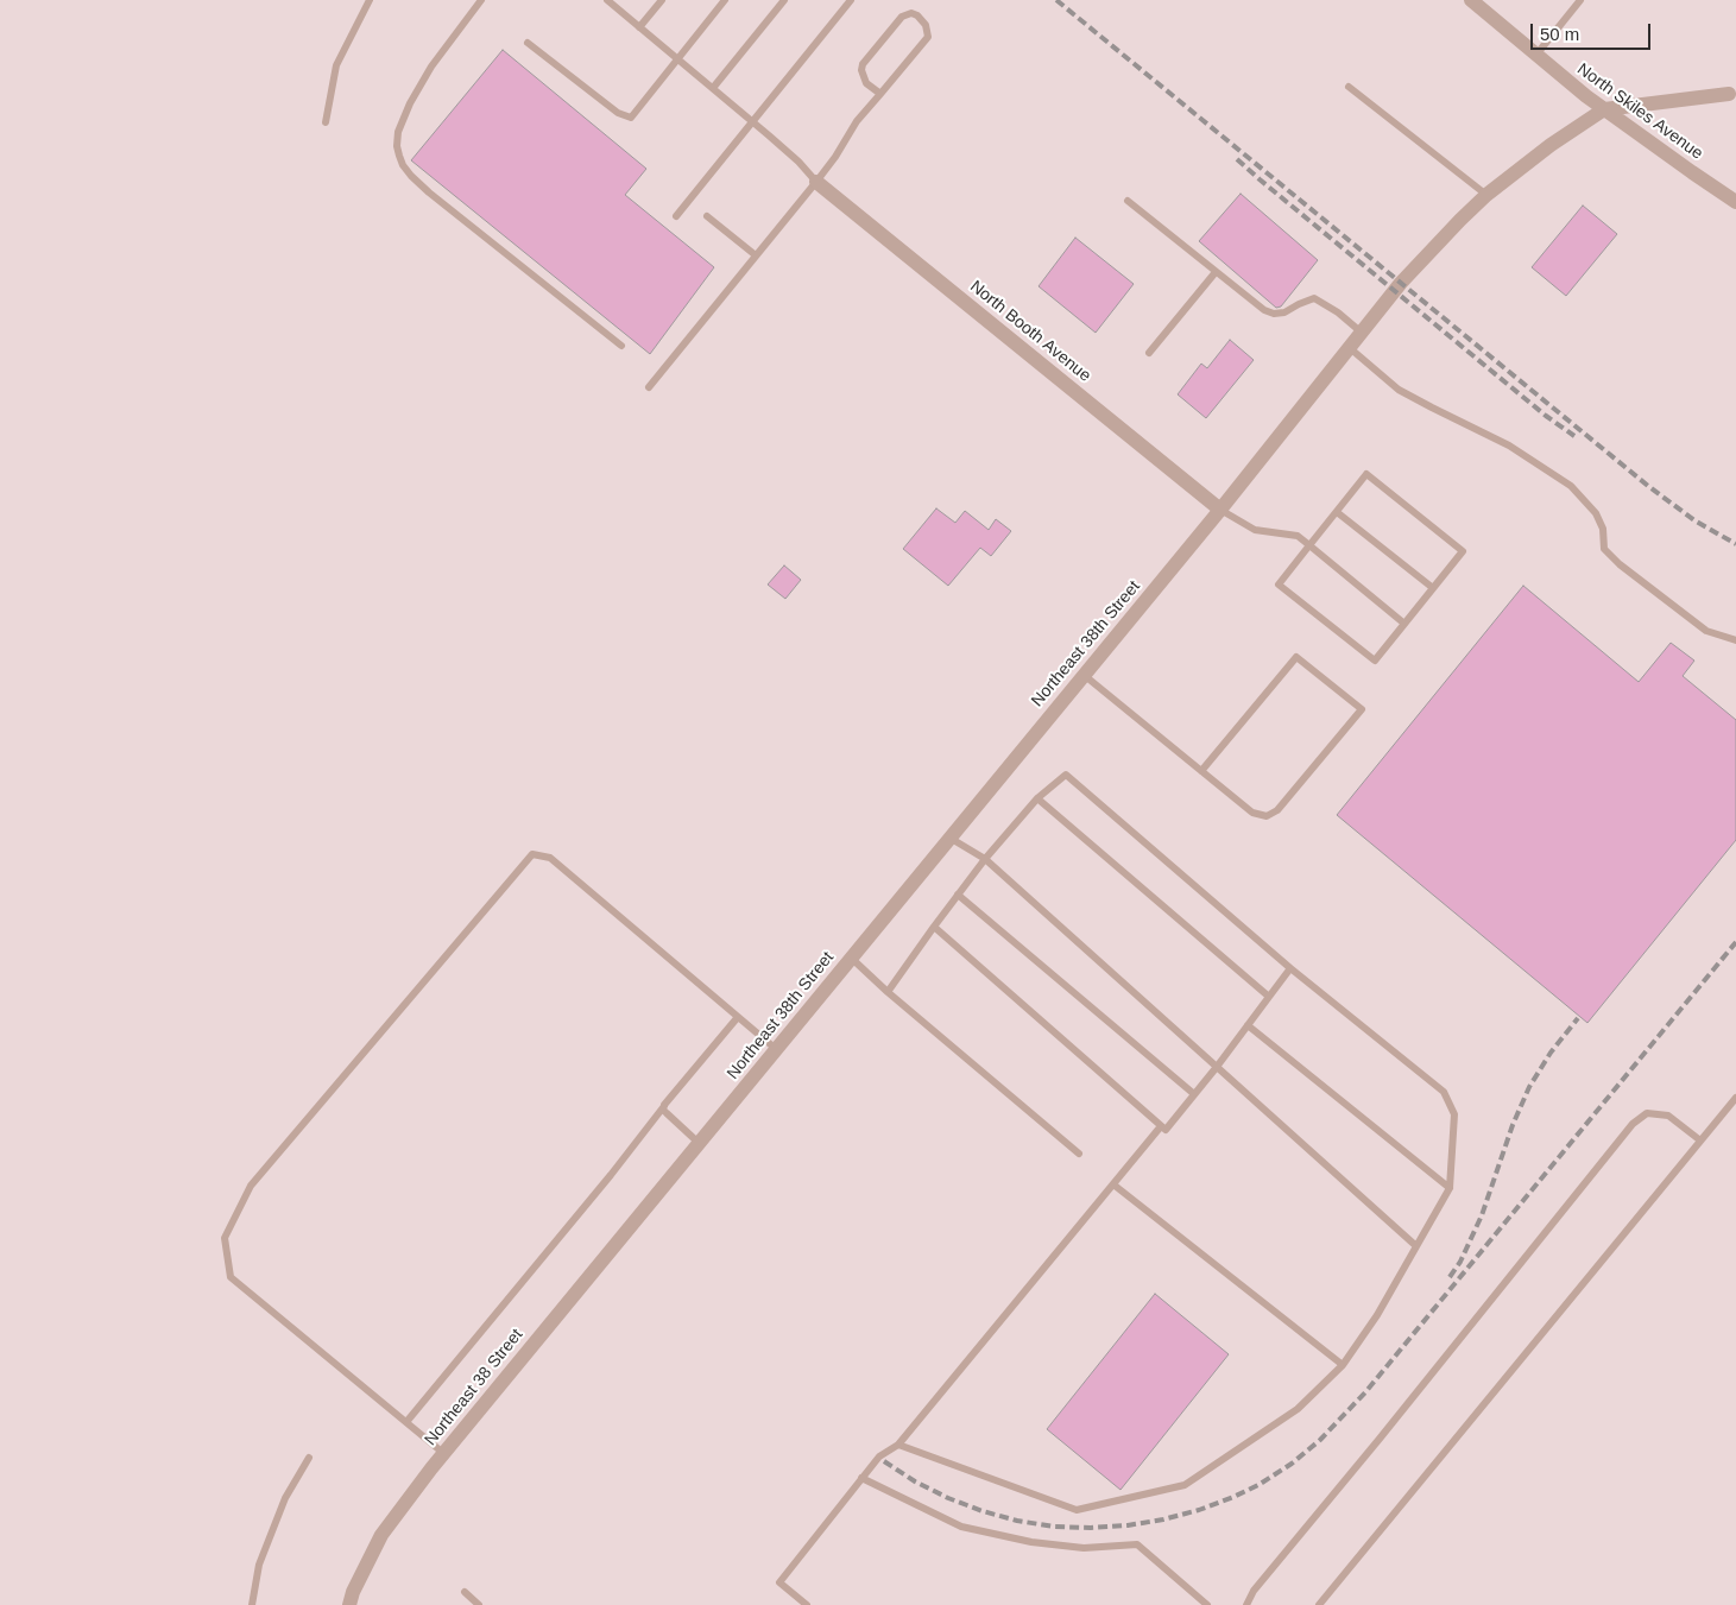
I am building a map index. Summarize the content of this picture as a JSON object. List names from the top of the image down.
{
  "streets": {
    "street": [
      "North Skiles Avenue",
      "North Booth Avenue",
      "Northeast 38th Street",
      "Northeast 38 Street"
    ]
  },
  "crossings": [
    ["North Skiles Avenue", "Northeast 38th Street"],
    ["North Booth Avenue", "Northeast 38th Street"],
    ["Northeast 38th Street", "Northeast 38 Street"]
  ],
  "scale_bar": "50 m"
}
